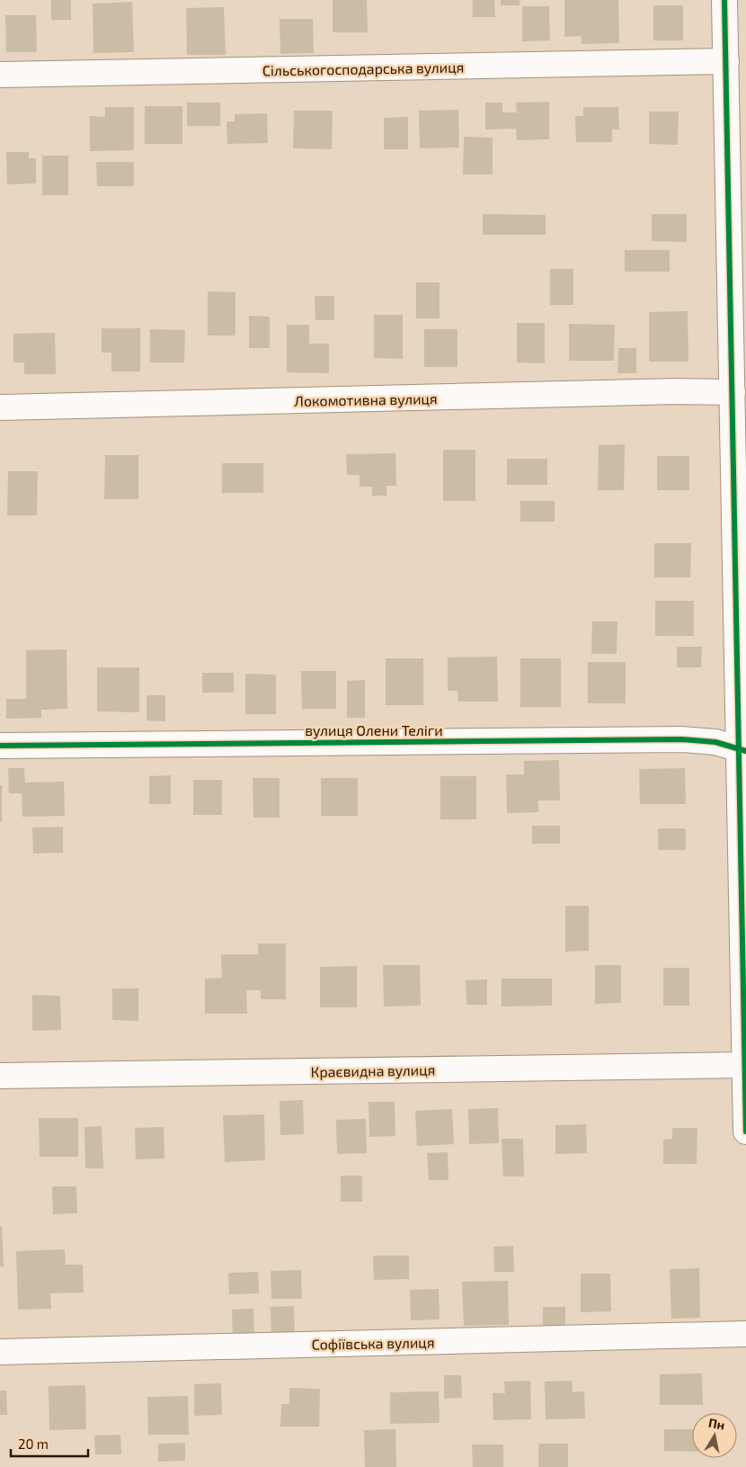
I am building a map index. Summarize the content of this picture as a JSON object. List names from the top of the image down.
{
  "streets": {
    "street": [
      "Сільськогосподарська вулиця",
      "Локомотивна вулиця",
      "вулиця Олени Теліги",
      "Краєвидна вулиця",
      "Софіївська вулиця"
    ]
  },
  "scale_bar": "20 m",
  "north": "top"
}
